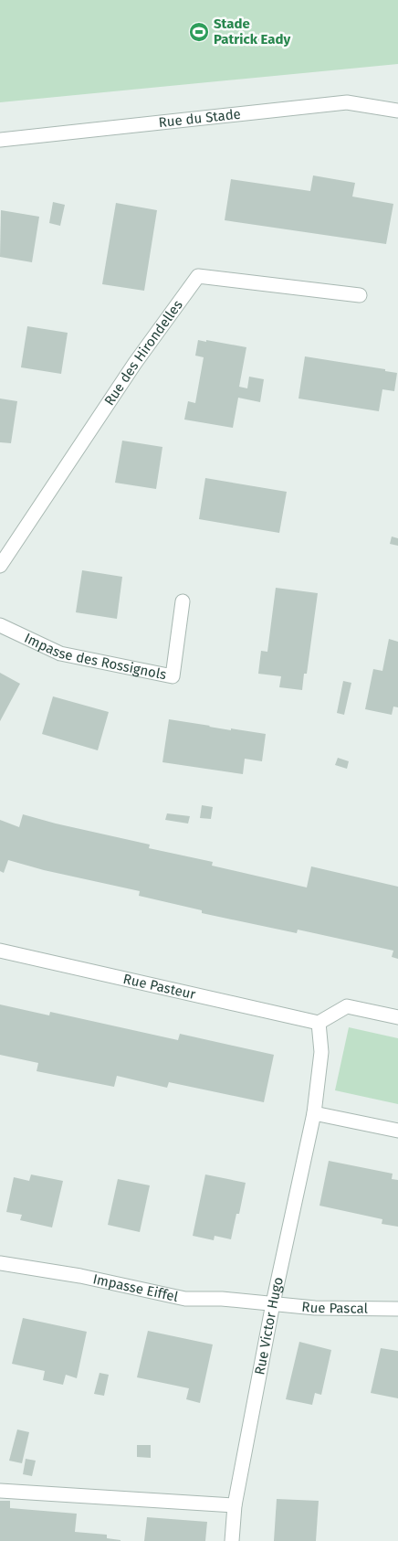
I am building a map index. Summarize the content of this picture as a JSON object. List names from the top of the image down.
{
  "streets": {
    "street": [
      "Rue du Stade",
      "Rue des Hirondelles",
      "Impasse des Rossignols",
      "Rue Pasteur",
      "Impasse Eiffel",
      "Rue Pascal",
      "Rue Victor Hugo"
    ]
  },
  "crossings": [
    ["Rue Pasteur", "Rue Victor Hugo"],
    ["Impasse Eiffel", "Rue Pascal"],
    ["Impasse Eiffel", "Rue Victor Hugo"],
    ["Rue Pascal", "Rue Victor Hugo"]
  ],
  "places": {
    "sports": ["Stade Patrick Eady"]
  }
}
